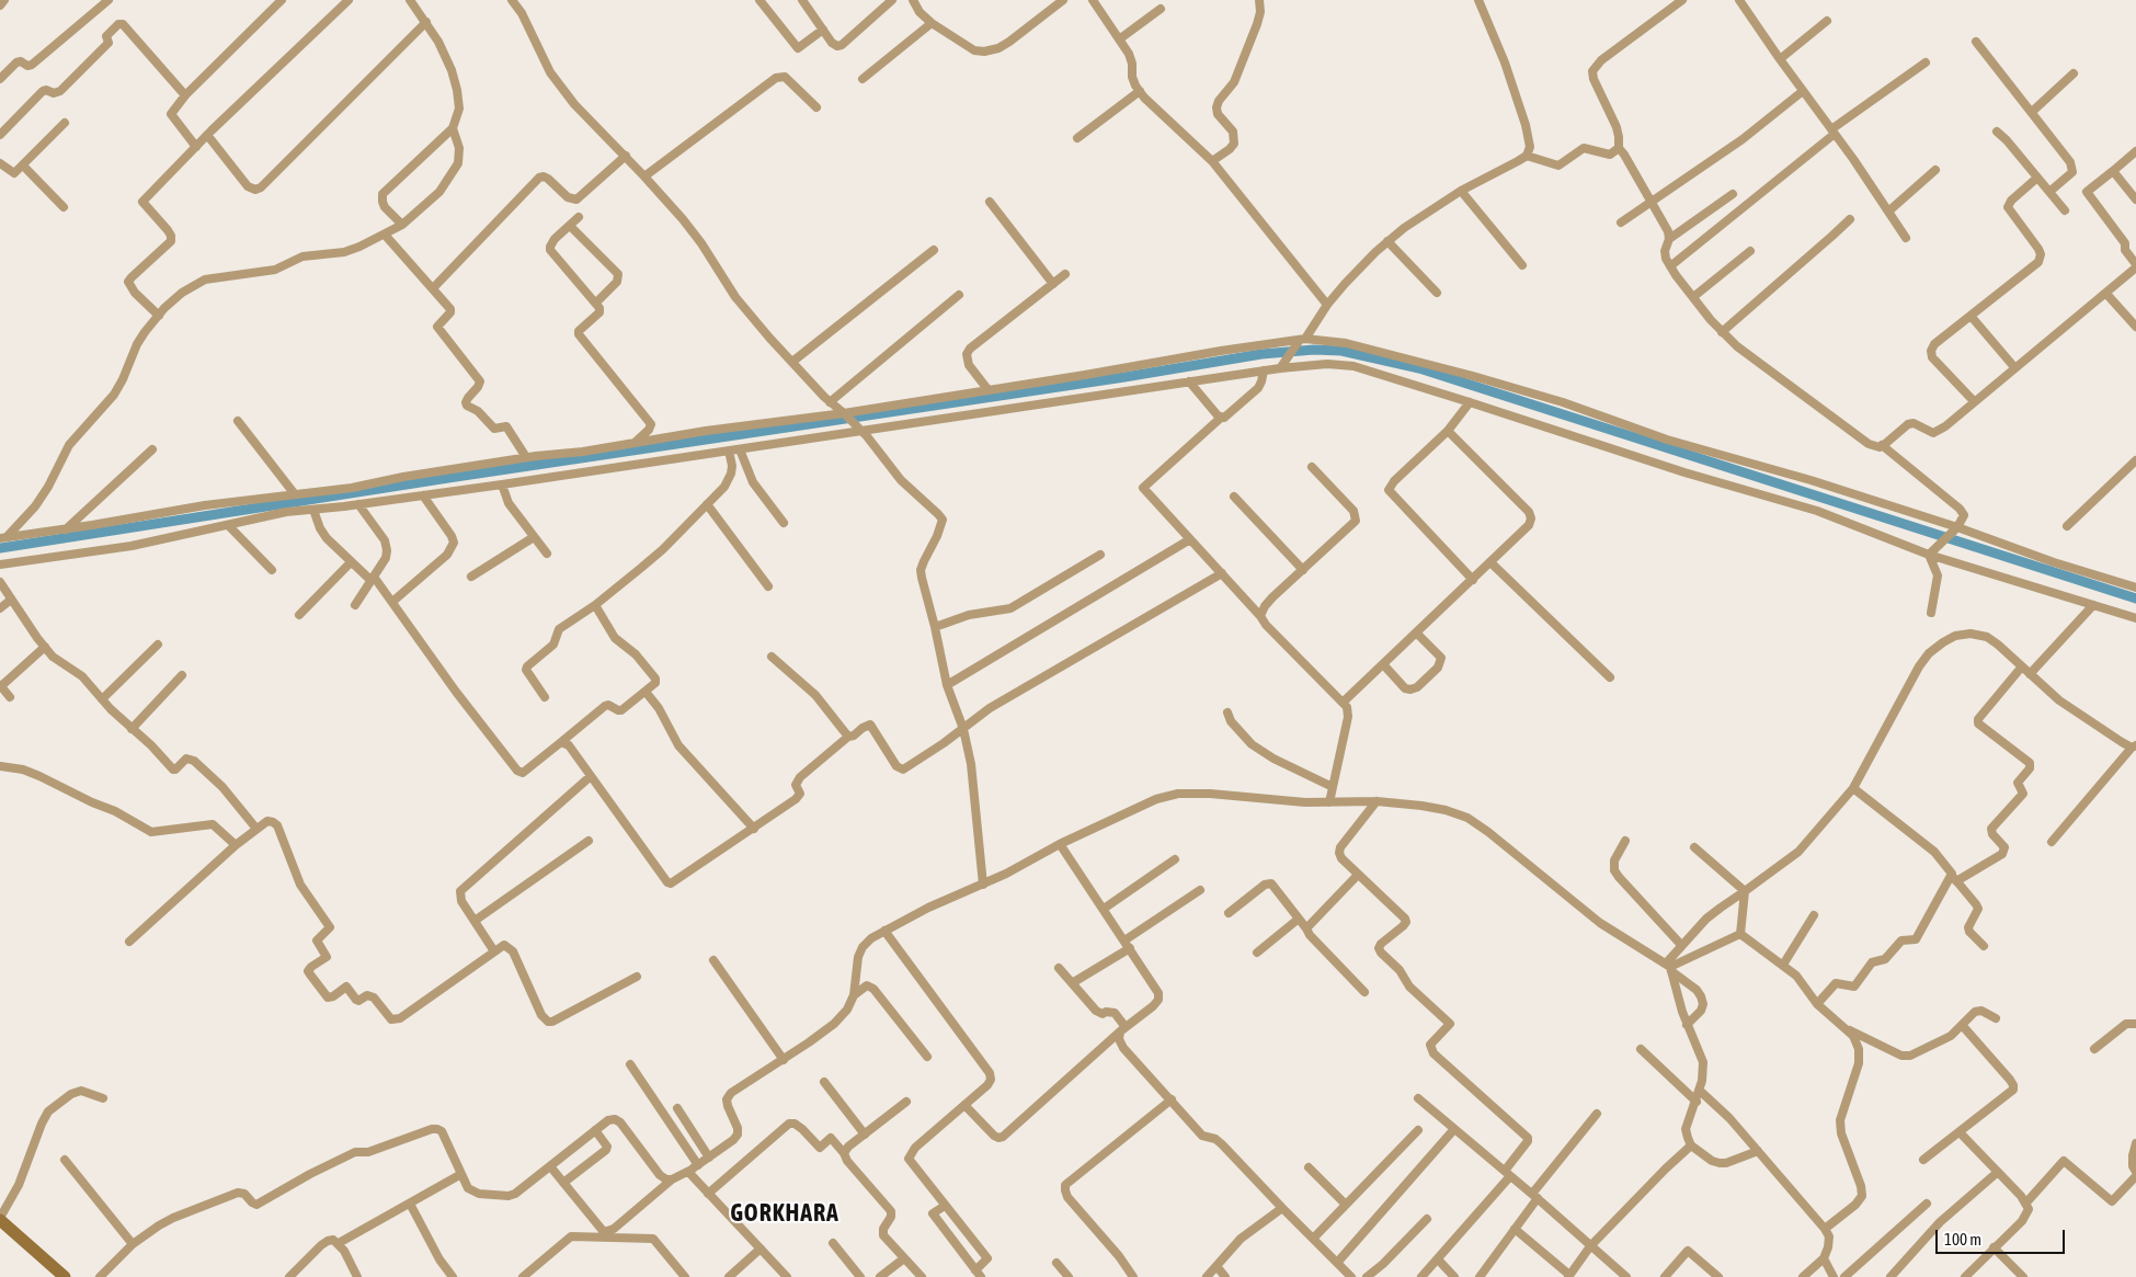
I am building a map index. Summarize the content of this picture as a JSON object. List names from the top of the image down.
{
  "districts": ["GORKHARA"],
  "scale_bar": "100 m"
}
